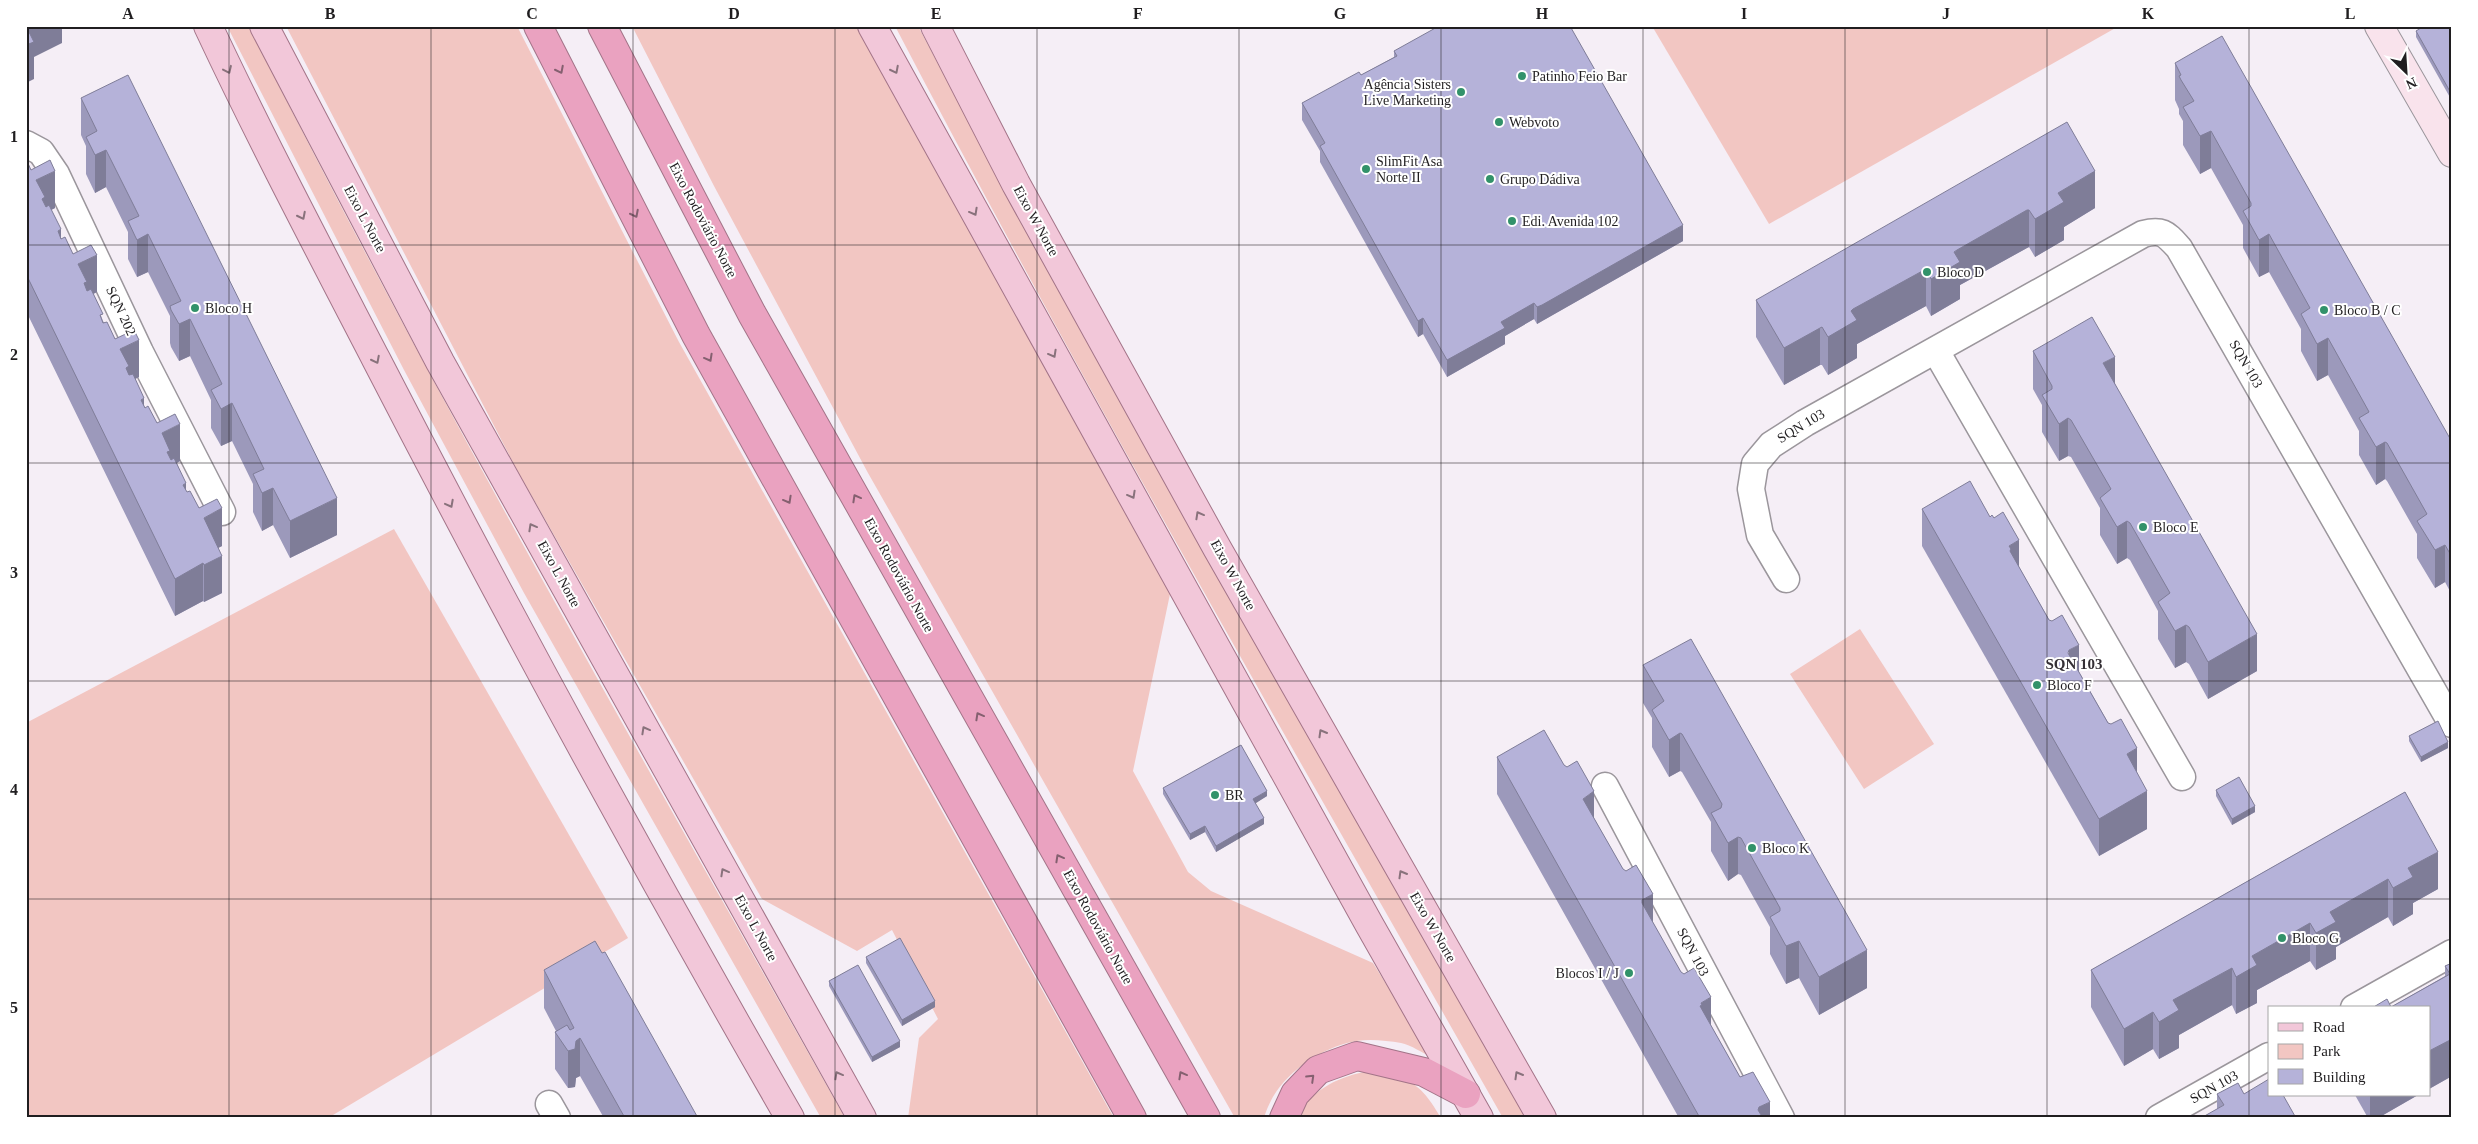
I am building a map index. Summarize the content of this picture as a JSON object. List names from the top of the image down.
{
  "streets": {
    "highway": ["Eixo Rodoviário Norte"],
    "main road": ["Eixo L Norte", "Eixo W Norte"],
    "street": ["SQN 202", "SQN 103"]
  },
  "districts": ["SQN 103"],
  "places": [
    "Patinho Feio Bar",
    "Agência Sisters Live Marketing",
    "Webvoto",
    "SlimFit Asa Norte II",
    "Grupo Dádiva",
    "Edi. Avenida 102",
    "Bloco D",
    "Bloco H",
    "Bloco B / C",
    "Bloco E",
    "Bloco F",
    "BR",
    "Bloco K",
    "Bloco G",
    "Blocos I / J"
  ],
  "legend": ["Road", "Park", "Building"],
  "north": "bottom right",
  "grid": {
    "columns": [
      "A",
      "B",
      "C",
      "D",
      "E",
      "F",
      "G",
      "H",
      "I",
      "J",
      "K",
      "L"
    ],
    "rows": [
      "1",
      "2",
      "3",
      "4",
      "5"
    ]
  }
}
